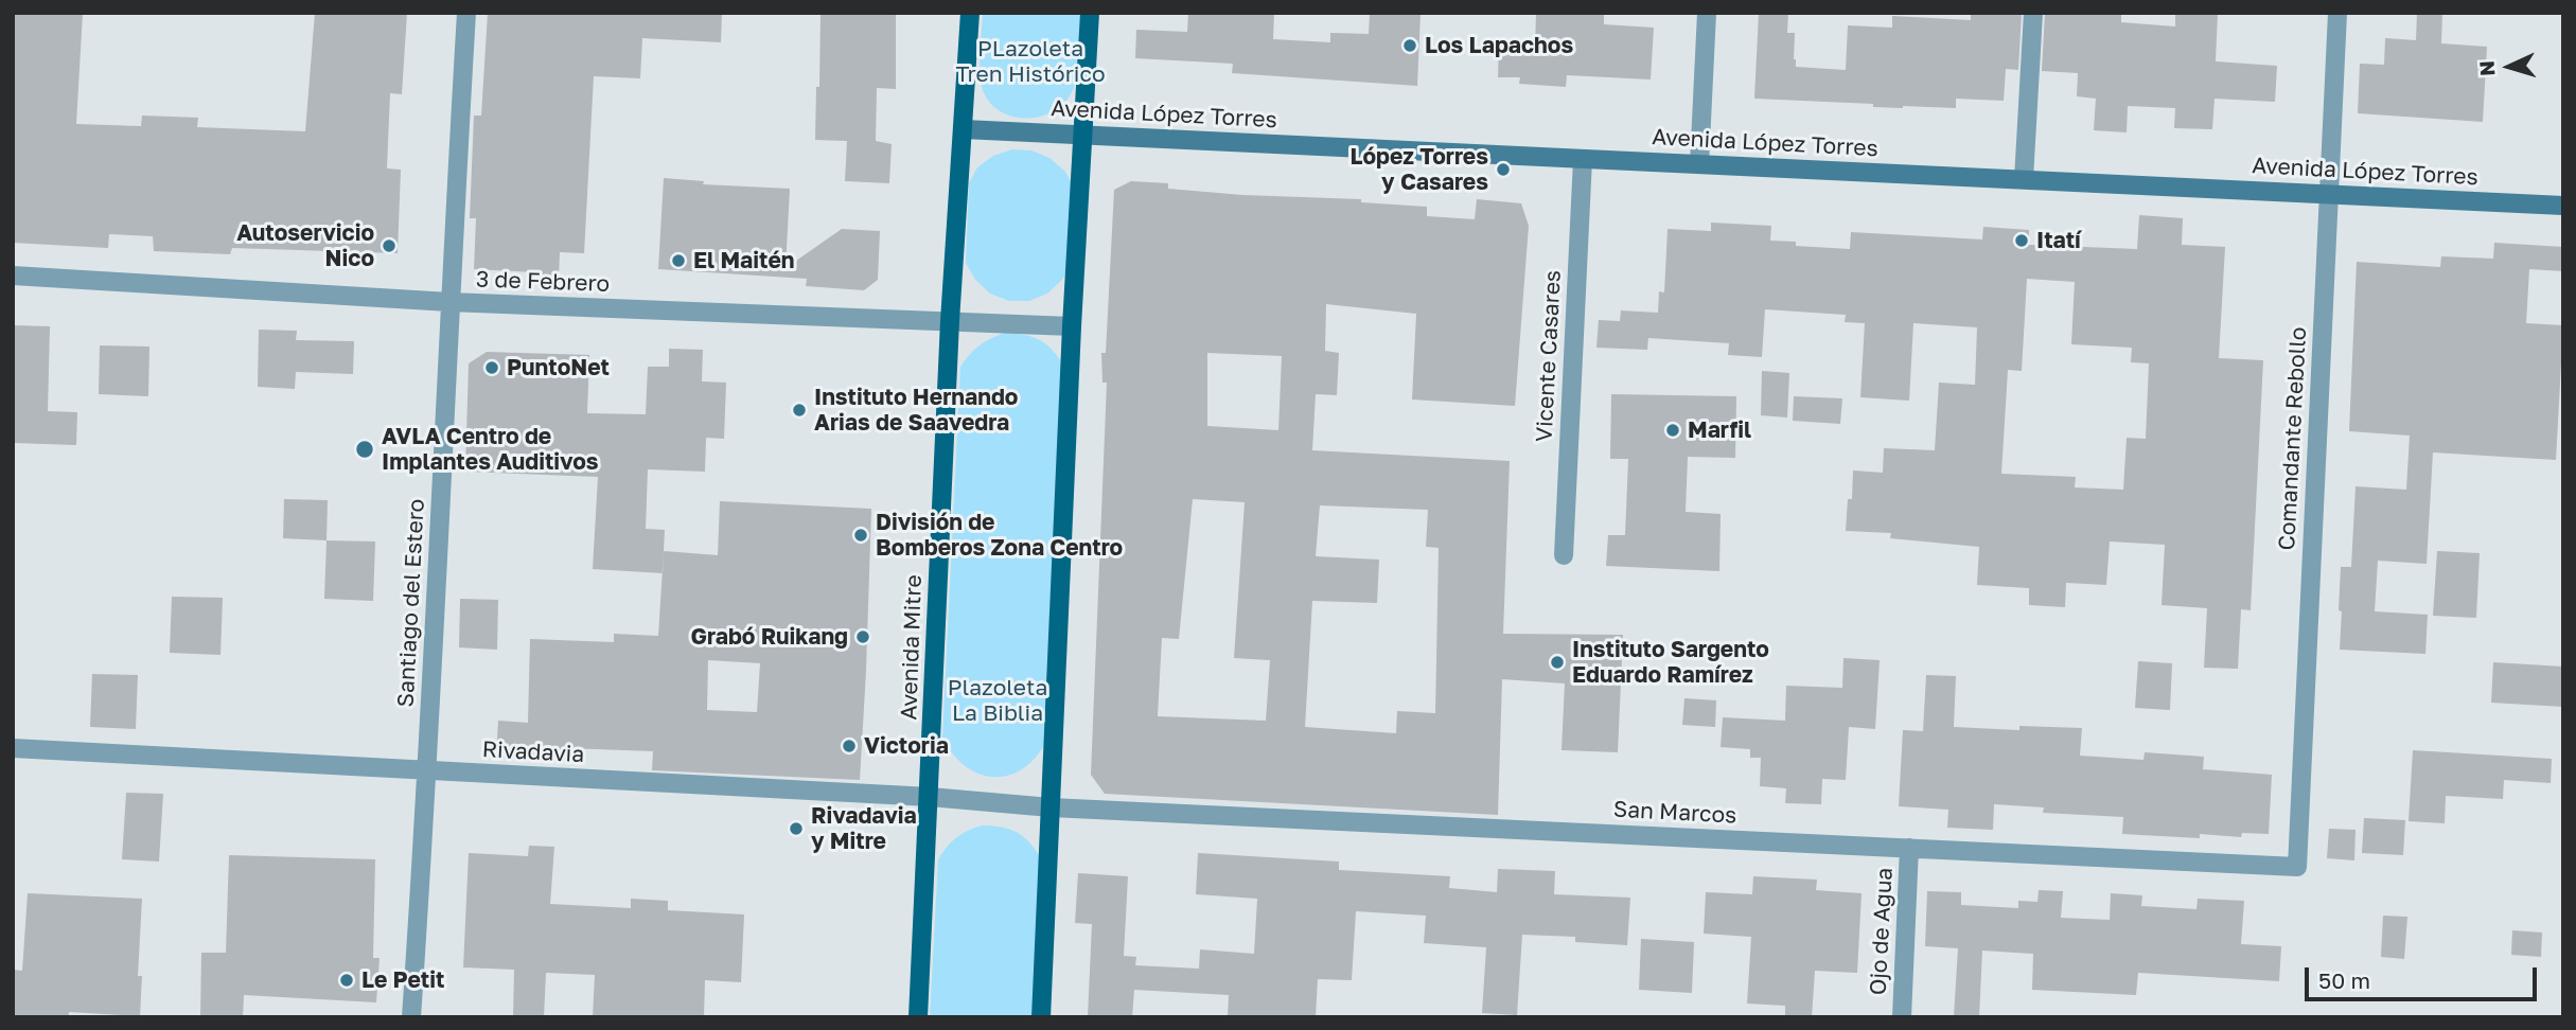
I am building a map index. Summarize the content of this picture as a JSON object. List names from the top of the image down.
{
  "streets": {
    "main road": ["Avenida López Torres", "Avenida Mitre"],
    "street": [
      "3 de Febrero",
      "Vicente Casares",
      "Comandante Rebollo",
      "Santiago del Estero",
      "Rivadavia",
      "San Marcos",
      "Ojo de Agua"
    ]
  },
  "crossings": [
    ["Avenida López Torres", "Vicente Casares"],
    ["Avenida López Torres", "Comandante Rebollo"],
    ["Avenida López Torres", "Avenida Mitre"],
    ["3 de Febrero", "Santiago del Estero"],
    ["3 de Febrero", "Avenida Mitre"],
    ["Comandante Rebollo", "San Marcos"],
    ["Santiago del Estero", "Rivadavia"],
    ["Avenida Mitre", "Rivadavia"],
    ["Rivadavia", "San Marcos"],
    ["San Marcos", "Ojo de Agua"]
  ],
  "parks": ["PLazoleta Tren Histórico", "Plazoleta La Biblia"],
  "places": [
    "Los Lapachos",
    "López Torres y Casares",
    "Itatí",
    "Autoservicio Nico",
    "El Maitén",
    "PuntoNet",
    "Instituto Hernando Arias de Saavedra",
    "Marfil",
    "AVLA Centro de Implantes Auditivos",
    "División de Bomberos Zona Centro",
    "Grabó Ruikang",
    "Instituto Sargento Eduardo Ramírez",
    "Victoria",
    "Rivadavia y Mitre",
    "Le Petit"
  ],
  "scale_bar": "50 m",
  "north": "left"
}
